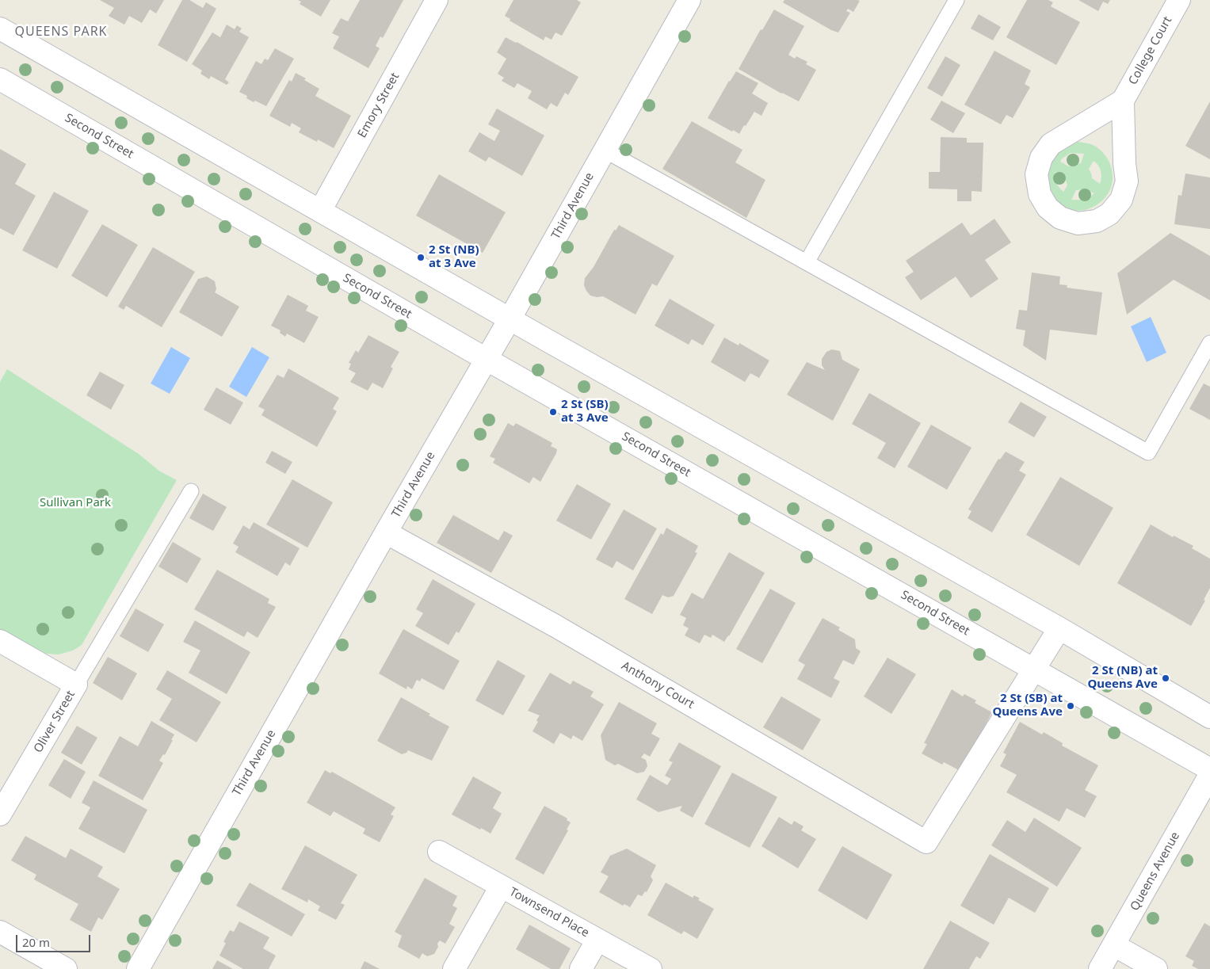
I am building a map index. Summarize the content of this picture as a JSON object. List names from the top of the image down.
{
  "streets": {
    "street": [
      "College Court",
      "Emory Street",
      "Second Street",
      "Third Avenue",
      "Anthony Court",
      "Oliver Street",
      "Queens Avenue",
      "Townsend Place"
    ]
  },
  "crossings": [
    ["Second Street", "Third Avenue"],
    ["Second Street", "Anthony Court"],
    ["Third Avenue", "Anthony Court"]
  ],
  "districts": ["QUEENS PARK"],
  "parks": ["Sullivan Park"],
  "places": [
    "2 St (NB) at 3 Ave",
    "2 St (SB) at 3 Ave",
    "2 St (NB) at Queens Ave",
    "2 St (SB) at Queens Ave"
  ],
  "scale_bar": "20 m"
}
